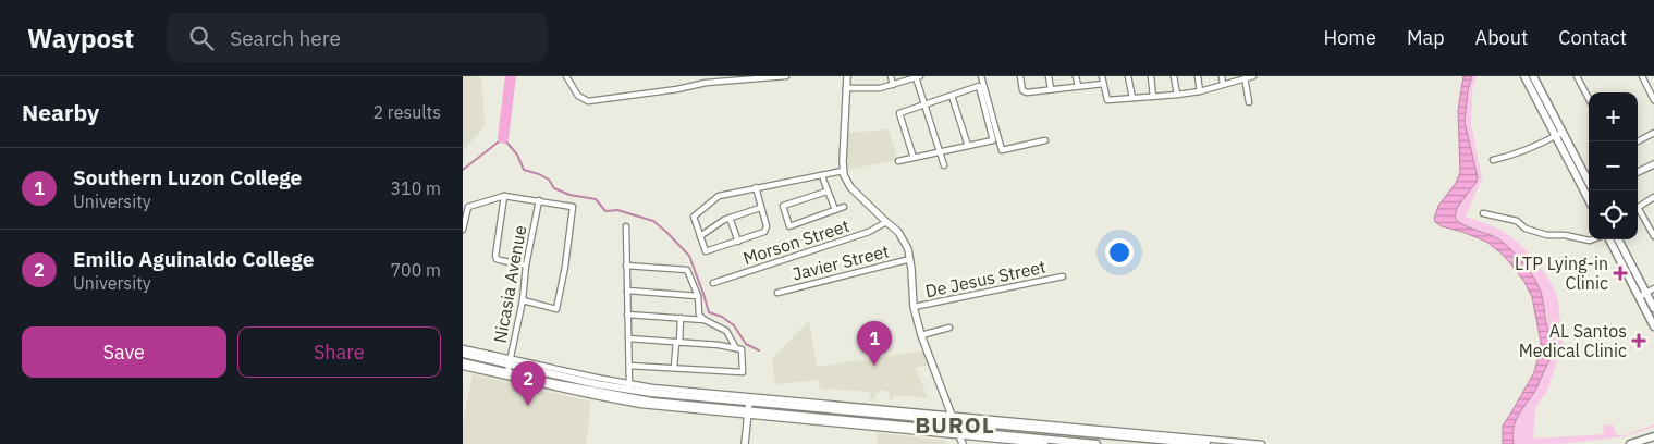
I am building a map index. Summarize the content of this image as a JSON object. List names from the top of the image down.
{
  "streets": {
    "street": [
      "Morson Street",
      "Javier Street",
      "De Jesus Street",
      "Nicasia Avenue"
    ]
  },
  "districts": ["BUROL"],
  "places": {
    "health": ["LTP Lying-in Clinic", "AL Santos Medical Clinic"]
  },
  "page": {
    "header": "Waypost",
    "search": "Search here",
    "nav": [
      "Home",
      "Map",
      "About",
      "Contact"
    ],
    "heading": ["Nearby", "2 results"],
    "map_buttons": ["+", "−"],
    "list": [
      {
        "mark": "1",
        "name": "Southern Luzon College",
        "note": "University",
        "value": "310 m"
      },
      {
        "mark": "2",
        "name": "Emilio Aguinaldo College",
        "note": "University",
        "value": "700 m"
      }
    ],
    "buttons": ["Save", "Share"],
    "pins": ["1", "2"]
  }
}
